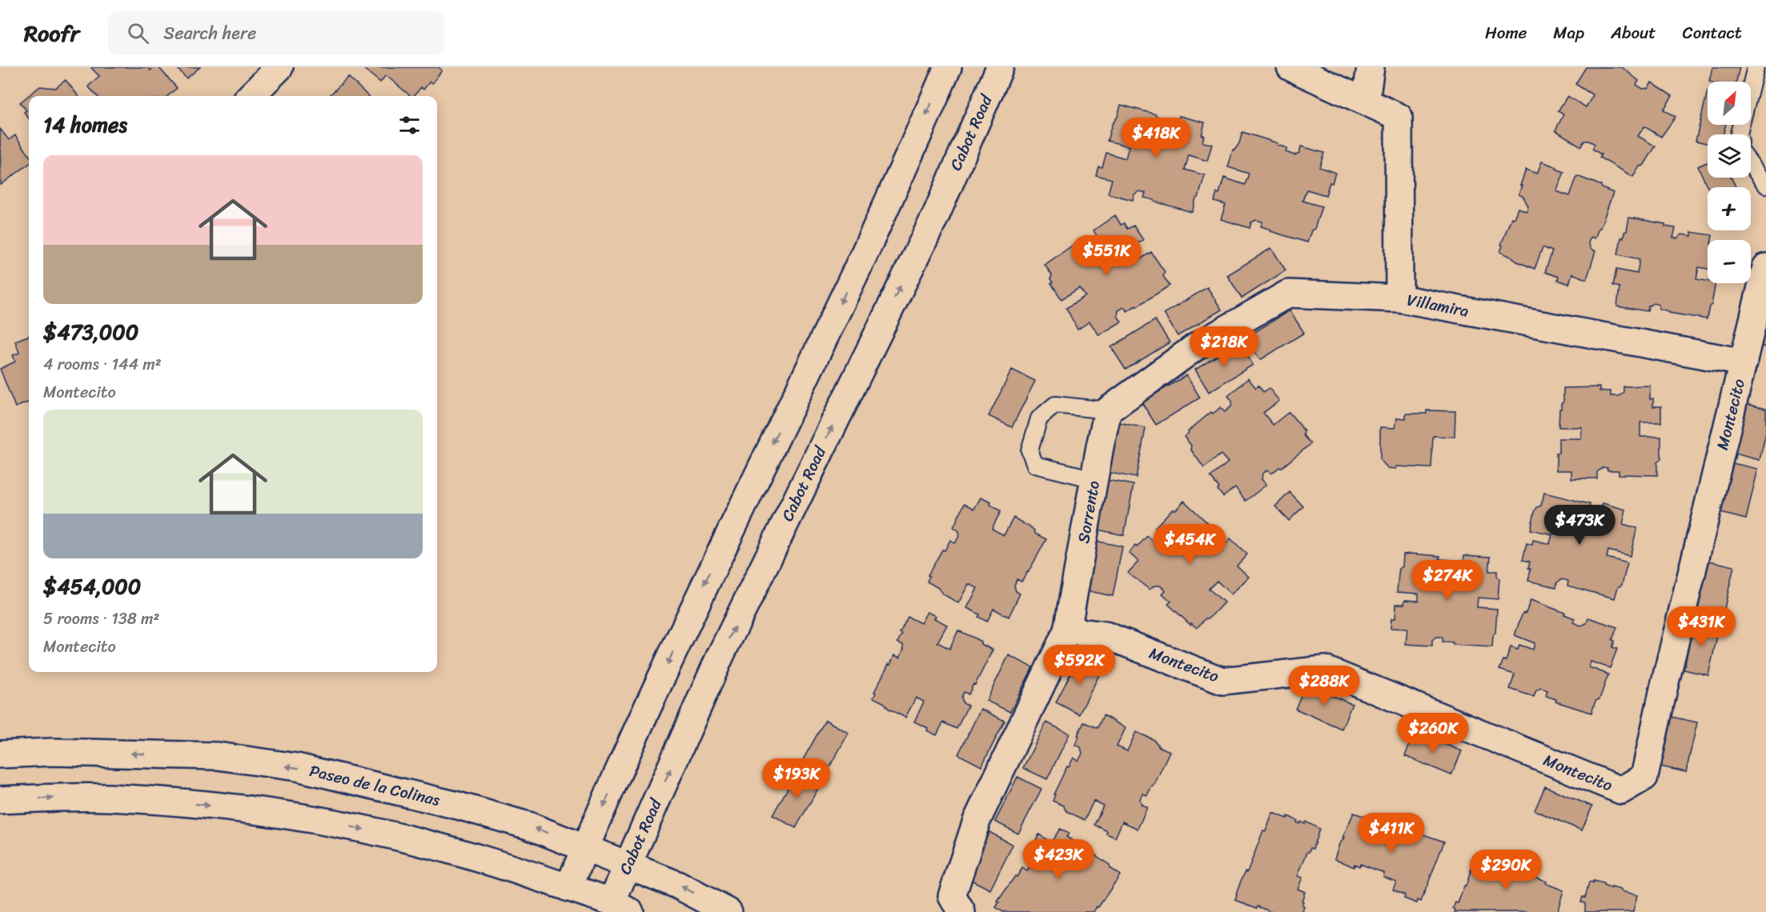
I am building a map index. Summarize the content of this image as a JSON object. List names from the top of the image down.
{
  "streets": {
    "main road": [
      "Cabot Road",
      "Villamira",
      "Montecito",
      "Sorrento",
      "Paseo de la Colinas"
    ]
  },
  "crossings": [
    ["Cabot Road", "Paseo de la Colinas"],
    ["Villamira", "Montecito"],
    ["Montecito", "Sorrento"]
  ],
  "north": "top right",
  "page": {
    "header": "Roofr",
    "search": "Search here",
    "nav": [
      "Home",
      "Map",
      "About",
      "Contact"
    ],
    "map_buttons": ["+", "−"],
    "heading": "14 homes",
    "price": [
      "$418K",
      "$551K",
      "$218K",
      "$473K",
      "$454K",
      "$274K",
      "$431K",
      "$592K",
      "$288K",
      "$260K",
      "$193K",
      "$411K",
      "$423K",
      "$290K"
    ],
    "list": [
      {
        "name": "$473,000",
        "note": "4 rooms · 144 m² · Montecito"
      },
      {
        "name": "$454,000",
        "note": "5 rooms · 138 m² · Montecito"
      }
    ]
  }
}
